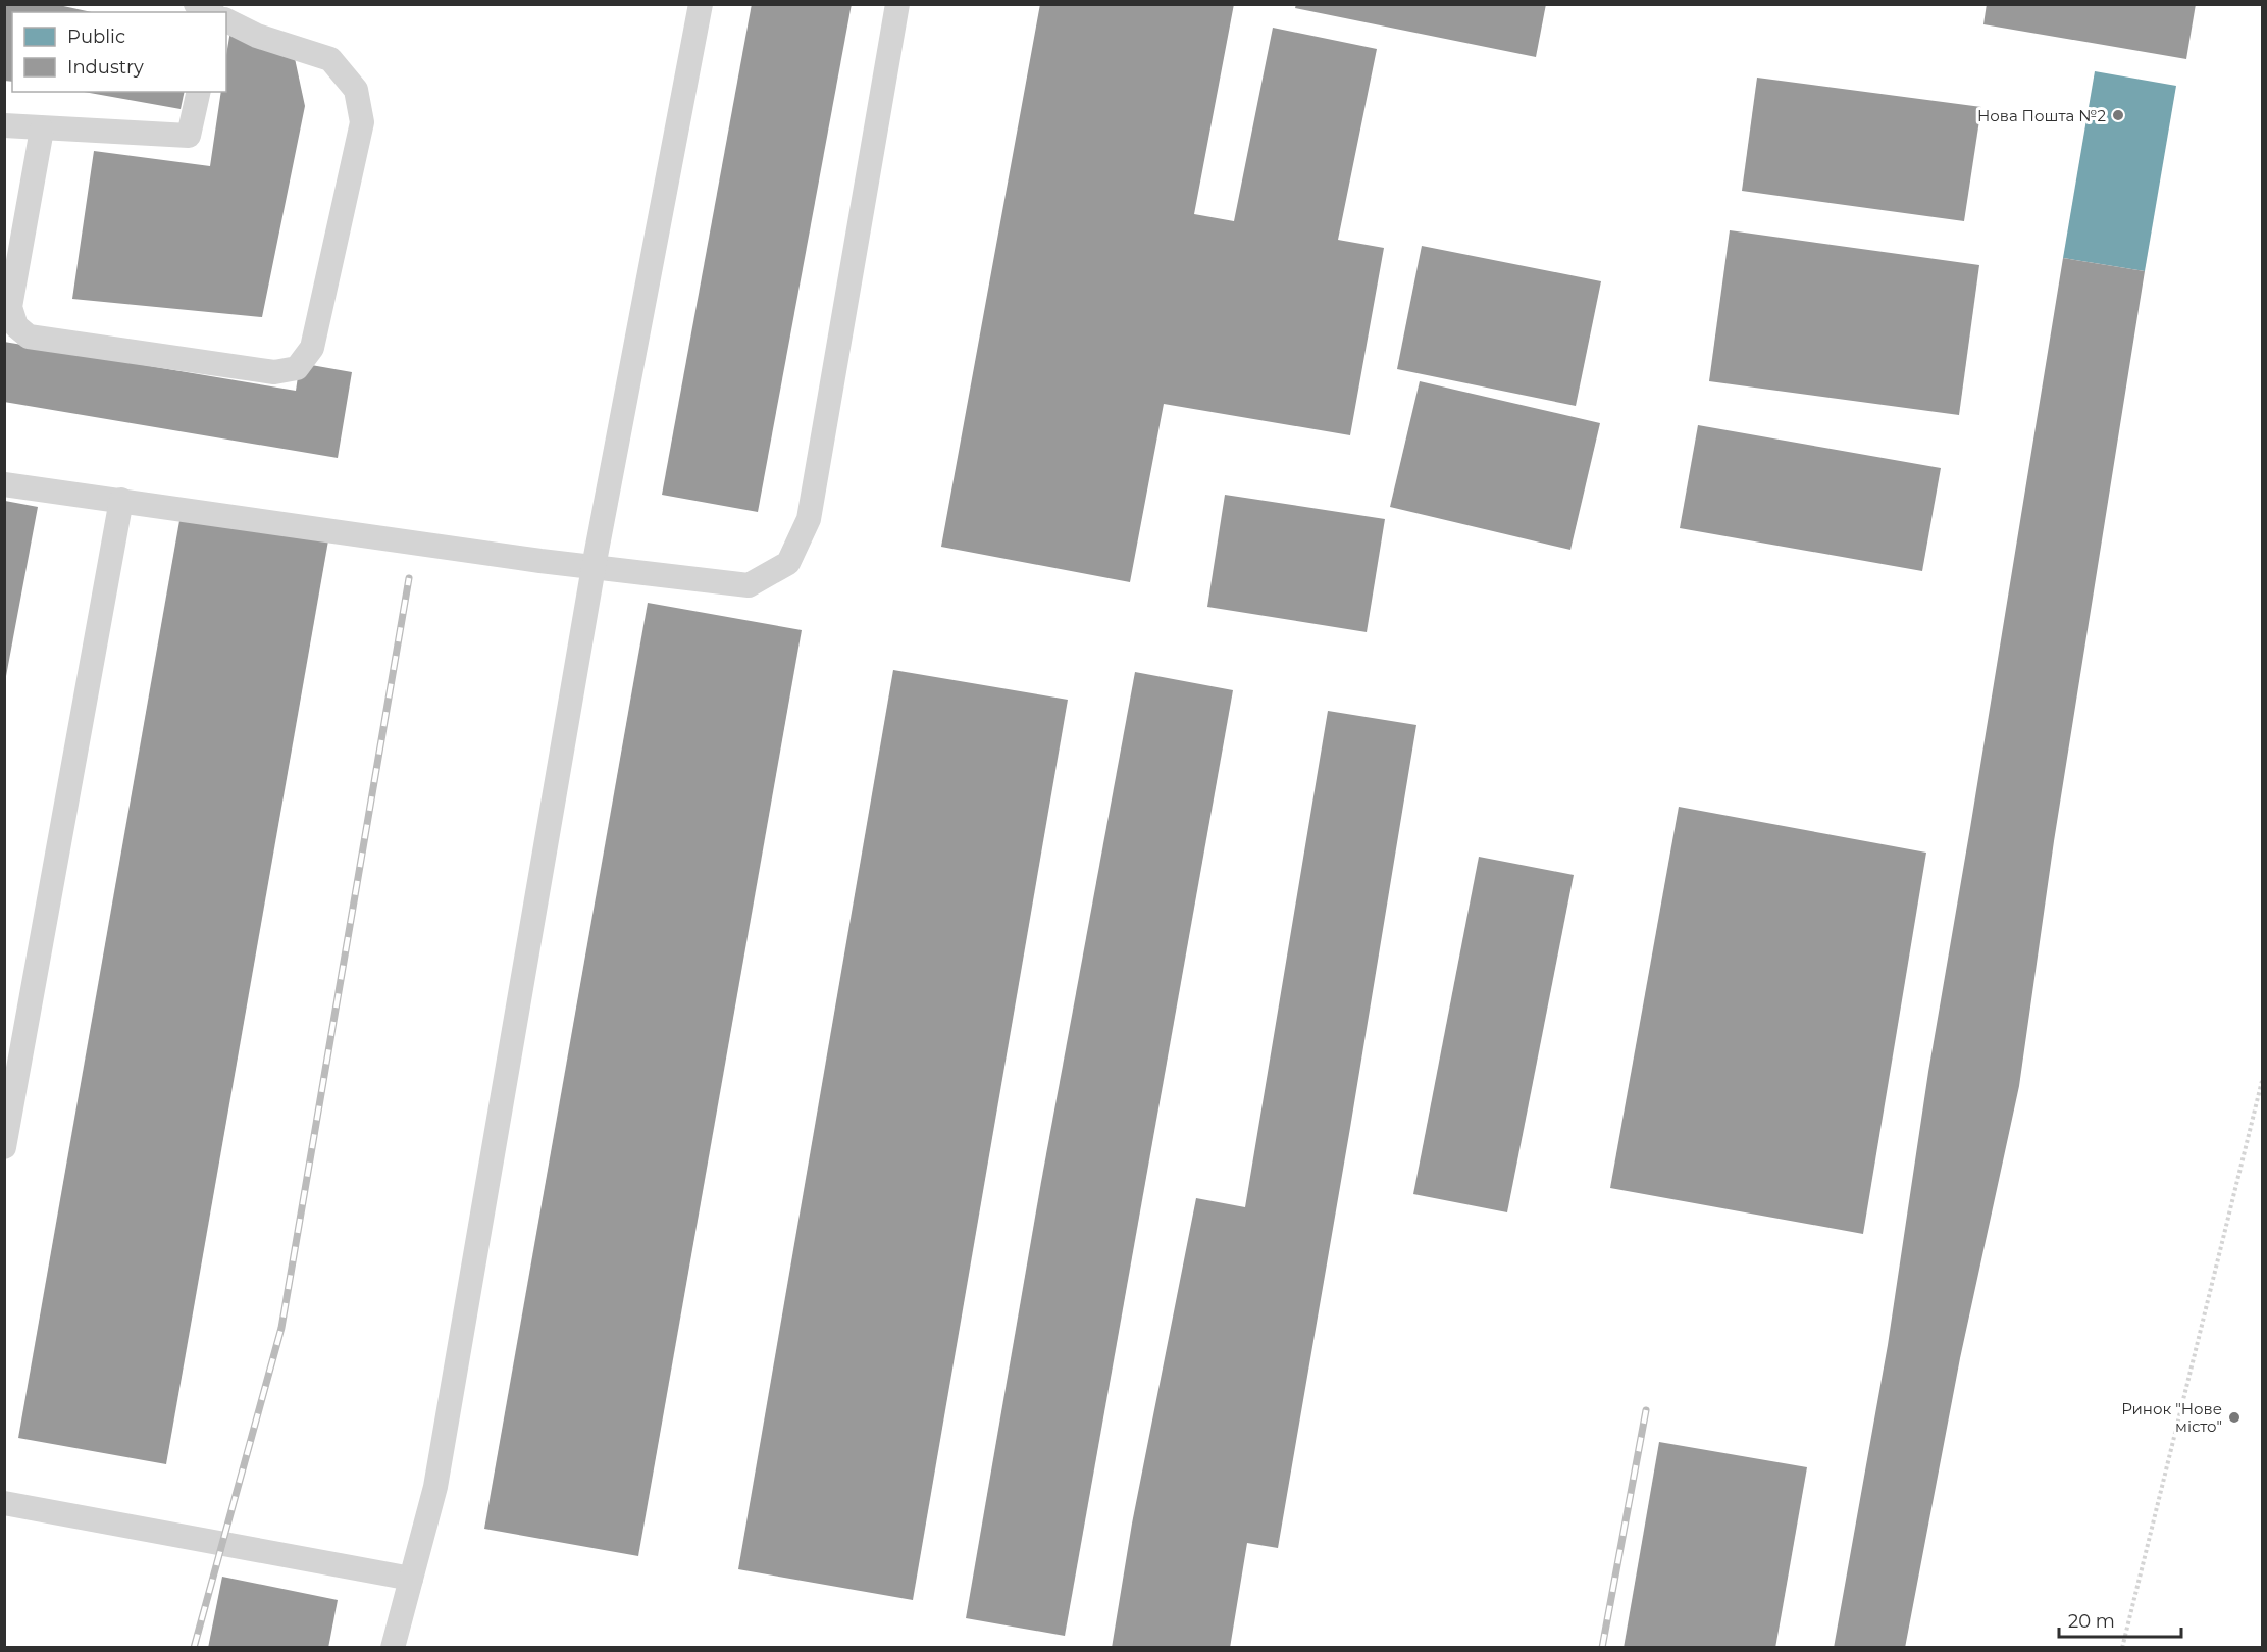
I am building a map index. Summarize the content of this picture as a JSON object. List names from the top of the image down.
{
  "places": ["Нова Пошта №2", "Ринок \"Нове місто\""],
  "legend": ["Public", "Industry"],
  "scale_bar": "20 m"
}
